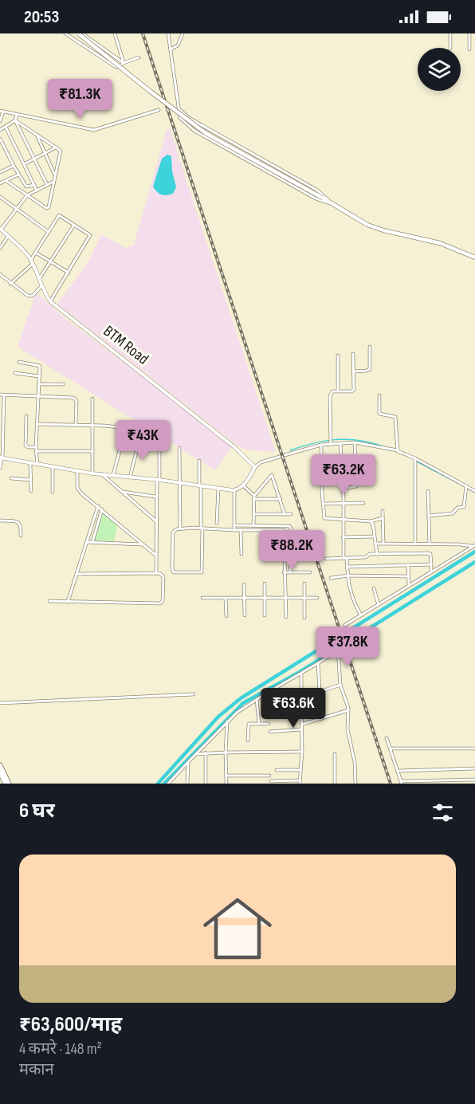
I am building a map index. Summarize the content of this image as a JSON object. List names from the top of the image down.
{
  "streets": {
    "street": ["BTM Road"]
  },
  "page": {
    "status": "20:53",
    "price": [
      "₹81.3K",
      "₹43K",
      "₹63.2K",
      "₹88.2K",
      "₹37.8K",
      "₹63.6K"
    ],
    "heading": "6 घर",
    "list": [
      {
        "name": "₹63,600/माह",
        "note": "4 कमरे · 148 m² · मकान"
      }
    ]
  }
}
